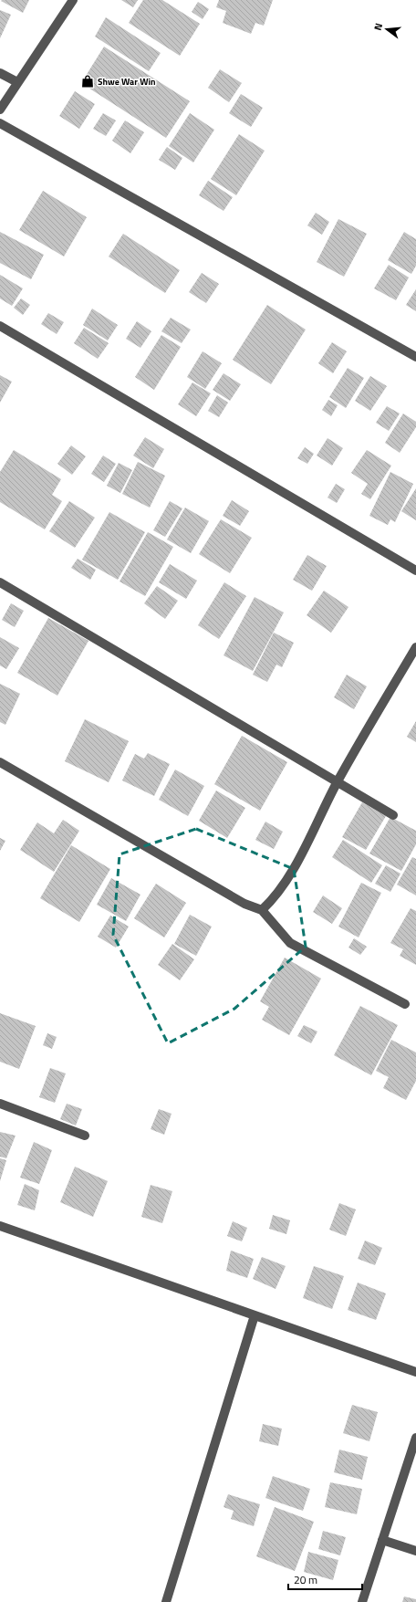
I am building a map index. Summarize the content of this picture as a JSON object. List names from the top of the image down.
{
  "places": {
    "shop": ["Shwe War Win"]
  },
  "scale_bar": "20 m",
  "north": "left"
}
